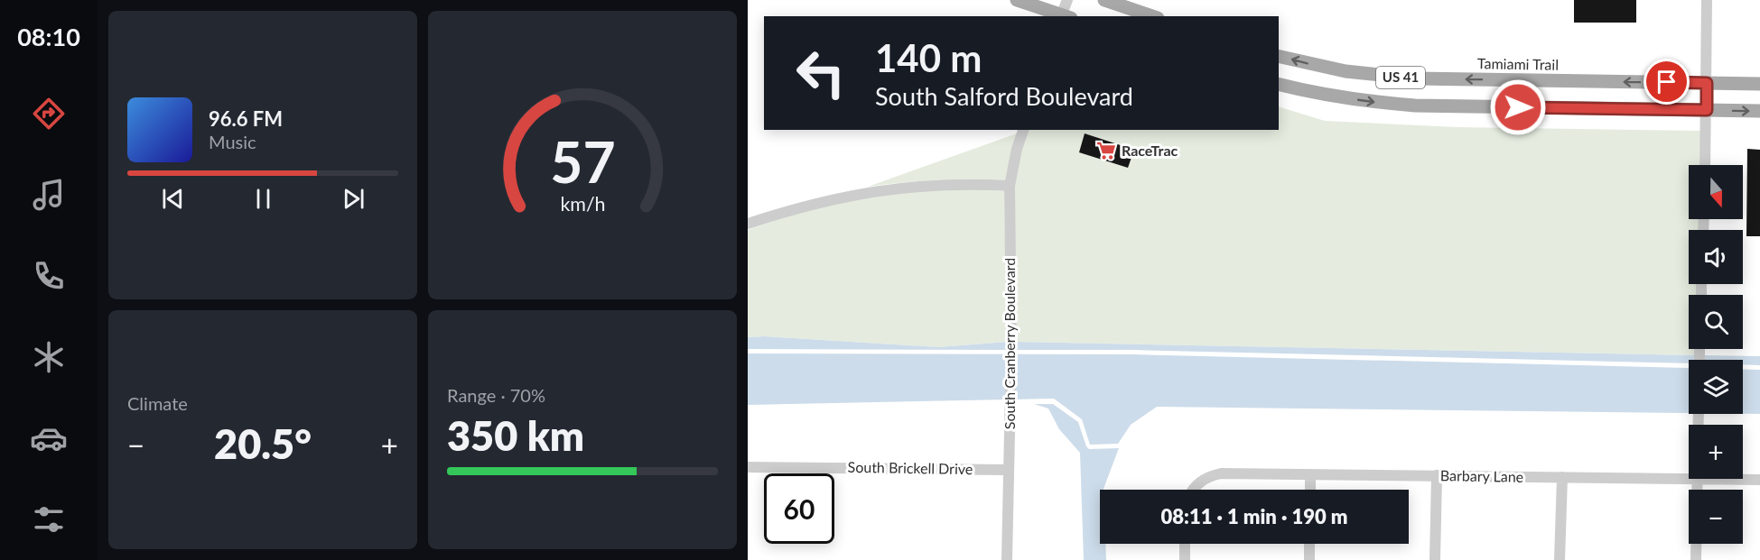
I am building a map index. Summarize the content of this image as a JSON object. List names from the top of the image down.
{
  "streets": {
    "main road": ["Tamiami Trail", "US 41"],
    "street": ["South Cranberry Boulevard", "South Brickell Drive", "Barbary Lane"]
  },
  "crossings": [
    ["South Cranberry Boulevard", "South Brickell Drive"]
  ],
  "places": {
    "supermarket": ["RaceTrac"]
  },
  "north": "bottom",
  "page": {
    "tabs": "08:10",
    "turn": ["140 m", "South Salford Boulevard"],
    "song": ["96.6 FM", "Music"],
    "map_buttons": ["+", "−"],
    "tile": [
      "Climate",
      ["Range · 70%", "350 km"]
    ],
    "heat": ["−", "20.5°", "+"],
    "limit": "60",
    "trip": "08:11 · 1 min · 190 m",
    "gauge": ["57", "km/h"]
  }
}
